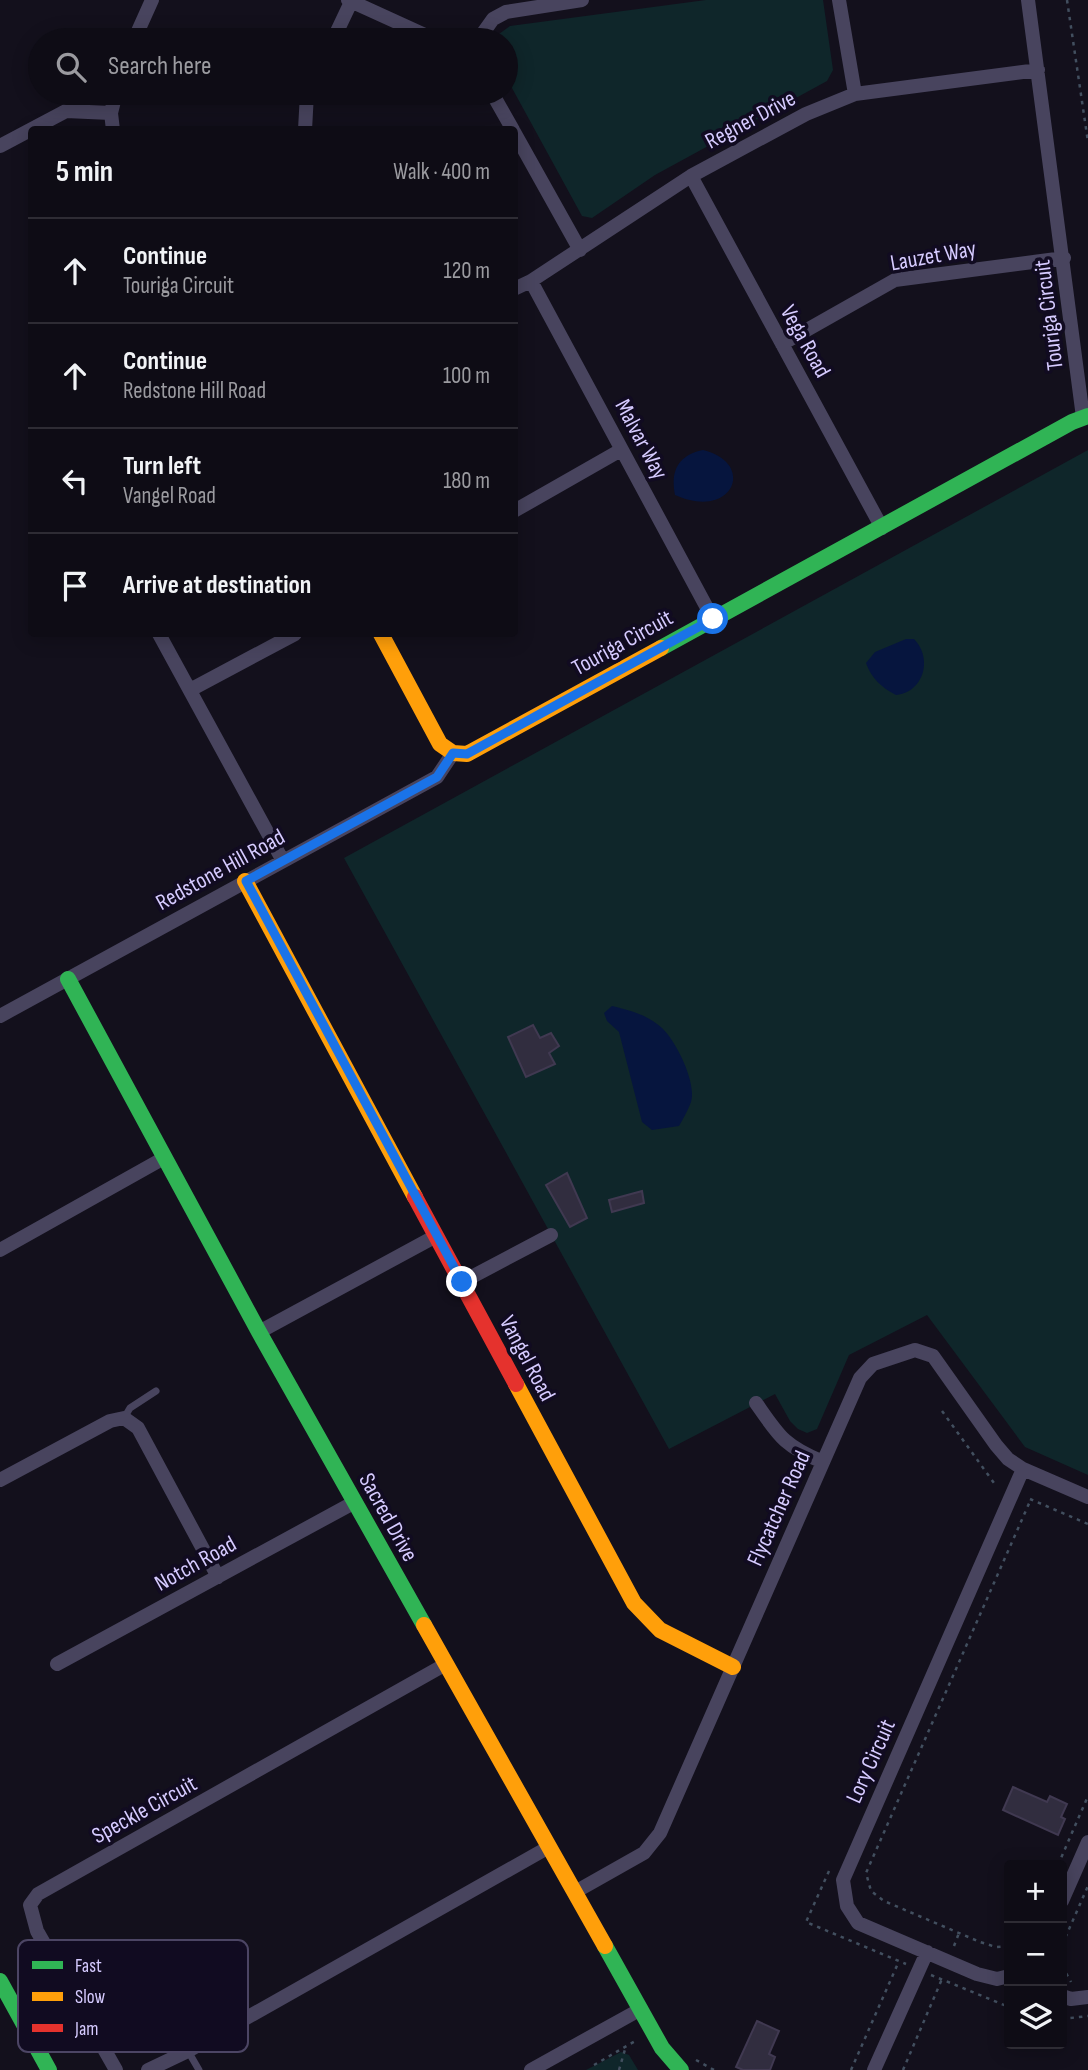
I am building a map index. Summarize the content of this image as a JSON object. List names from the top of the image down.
{
  "streets": {
    "street": [
      "Regner Drive",
      "Lauzet Way",
      "Touriga Circuit",
      "Vega Road",
      "Malvar Way",
      "Redstone Hill Road",
      "Vangel Road",
      "Flycatcher Road",
      "Sacred Drive",
      "Notch Road",
      "Lory Circuit",
      "Speckle Circuit"
    ]
  },
  "crossings": [
    ["Regner Drive", "Touriga Circuit"],
    ["Regner Drive", "Vega Road"],
    ["Regner Drive", "Malvar Way"],
    ["Lauzet Way", "Touriga Circuit"],
    ["Lauzet Way", "Vega Road"],
    ["Touriga Circuit", "Vega Road"],
    ["Touriga Circuit", "Malvar Way"],
    ["Touriga Circuit", "Redstone Hill Road"],
    ["Redstone Hill Road", "Vangel Road"],
    ["Redstone Hill Road", "Sacred Drive"],
    ["Vangel Road", "Flycatcher Road"],
    ["Flycatcher Road", "Sacred Drive"],
    ["Flycatcher Road", "Lory Circuit"],
    ["Sacred Drive", "Notch Road"],
    ["Sacred Drive", "Speckle Circuit"]
  ],
  "legend": ["Fast", "Slow", "Jam"],
  "page": {
    "search": "Search here",
    "heading": ["5 min", "Walk · 400 m"],
    "list": [
      ["Continue", "Touriga Circuit", "120 m"],
      ["Continue", "Redstone Hill Road", "100 m"],
      ["Turn left", "Vangel Road", "180 m"],
      "Arrive at destination"
    ],
    "map_buttons": ["+", "−"]
  }
}
